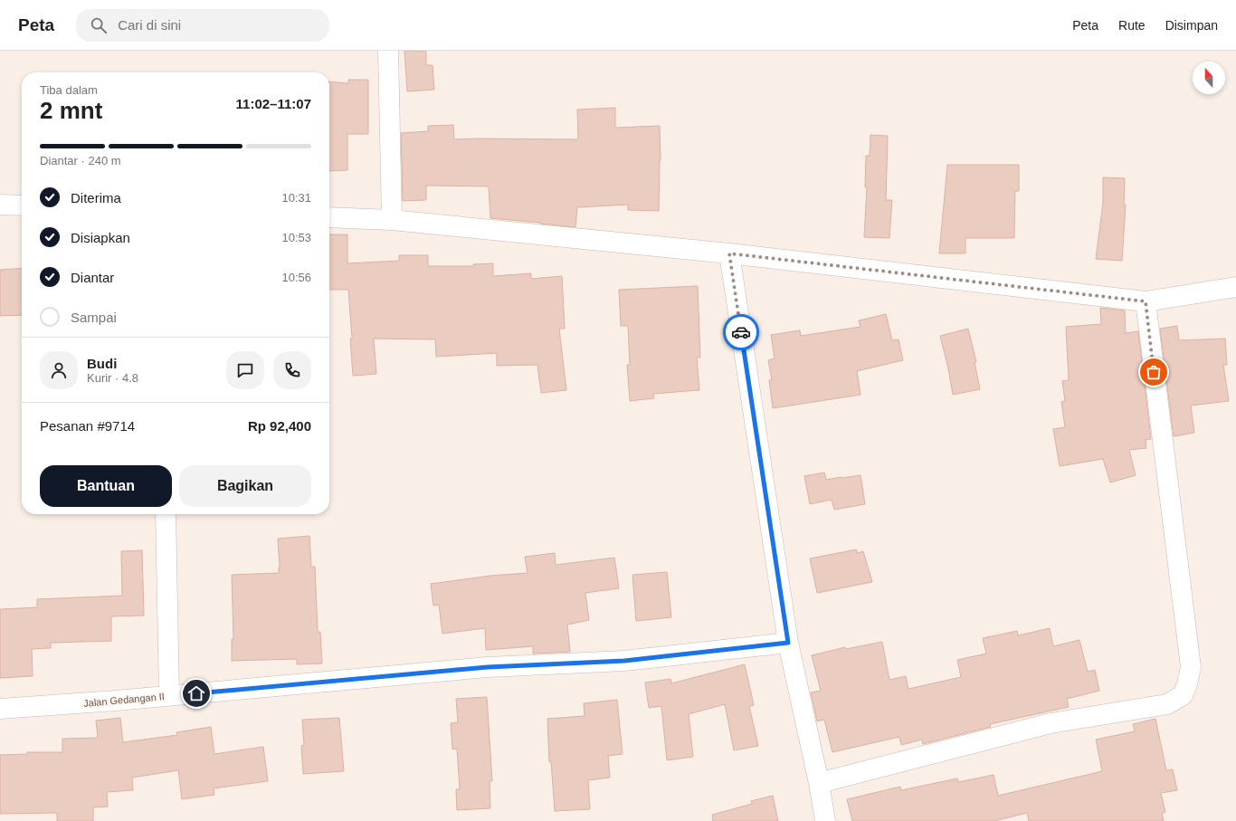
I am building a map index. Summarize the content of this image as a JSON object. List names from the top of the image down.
{
  "streets": {
    "street": ["Jalan Gedangan II"]
  },
  "north": "top",
  "page": {
    "header": "Peta",
    "search": "Cari di sini",
    "nav": ["Peta", "Rute", "Disimpan"],
    "heading": ["2 mnt", "Tiba dalam", "11:02–11:07"],
    "panel": [
      "Budi",
      "Kurir · 4.8",
      "Pesanan #9714",
      "Rp 92,400"
    ],
    "bar": "Diantar · 240 m",
    "list": [
      ["Diterima", "10:31"],
      ["Disiapkan", "10:53"],
      ["Diantar", "10:56"],
      "Sampai"
    ],
    "buttons": ["Bantuan", "Bagikan"]
  }
}
